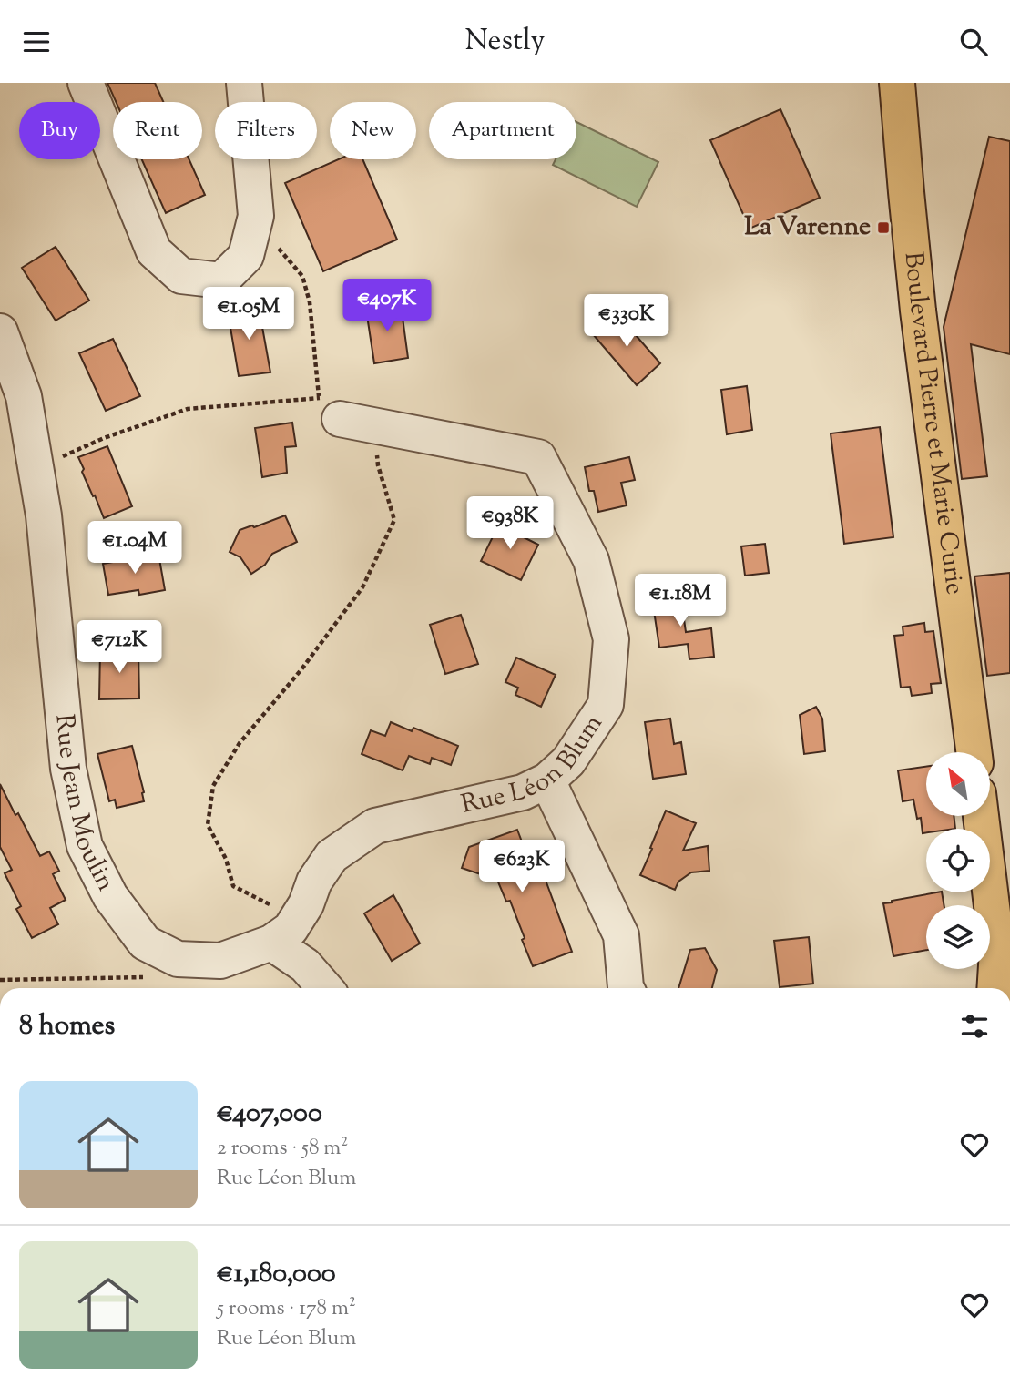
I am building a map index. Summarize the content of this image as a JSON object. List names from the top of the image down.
{
  "streets": {
    "main road": ["Boulevard Pierre et Marie Curie"],
    "street": ["Rue Léon Blum", "Rue Jean Moulin"]
  },
  "crossings": [
    ["Rue Léon Blum", "Rue Jean Moulin"]
  ],
  "places": {
    "transit": ["La Varenne"]
  },
  "north": "top left",
  "page": {
    "header": "Nestly",
    "chip": [
      "Buy",
      "Rent",
      "Filters",
      "New",
      "Apartment"
    ],
    "price": [
      "€407K",
      "€1.05M",
      "€330K",
      "€938K",
      "€1.04M",
      "€1.18M",
      "€712K",
      "€623K"
    ],
    "heading": "8 homes",
    "list": [
      {
        "name": "€407,000",
        "note": "2 rooms · 58 m² · Rue Léon Blum"
      },
      {
        "name": "€1,180,000",
        "note": "5 rooms · 178 m² · Rue Léon Blum"
      }
    ]
  }
}
